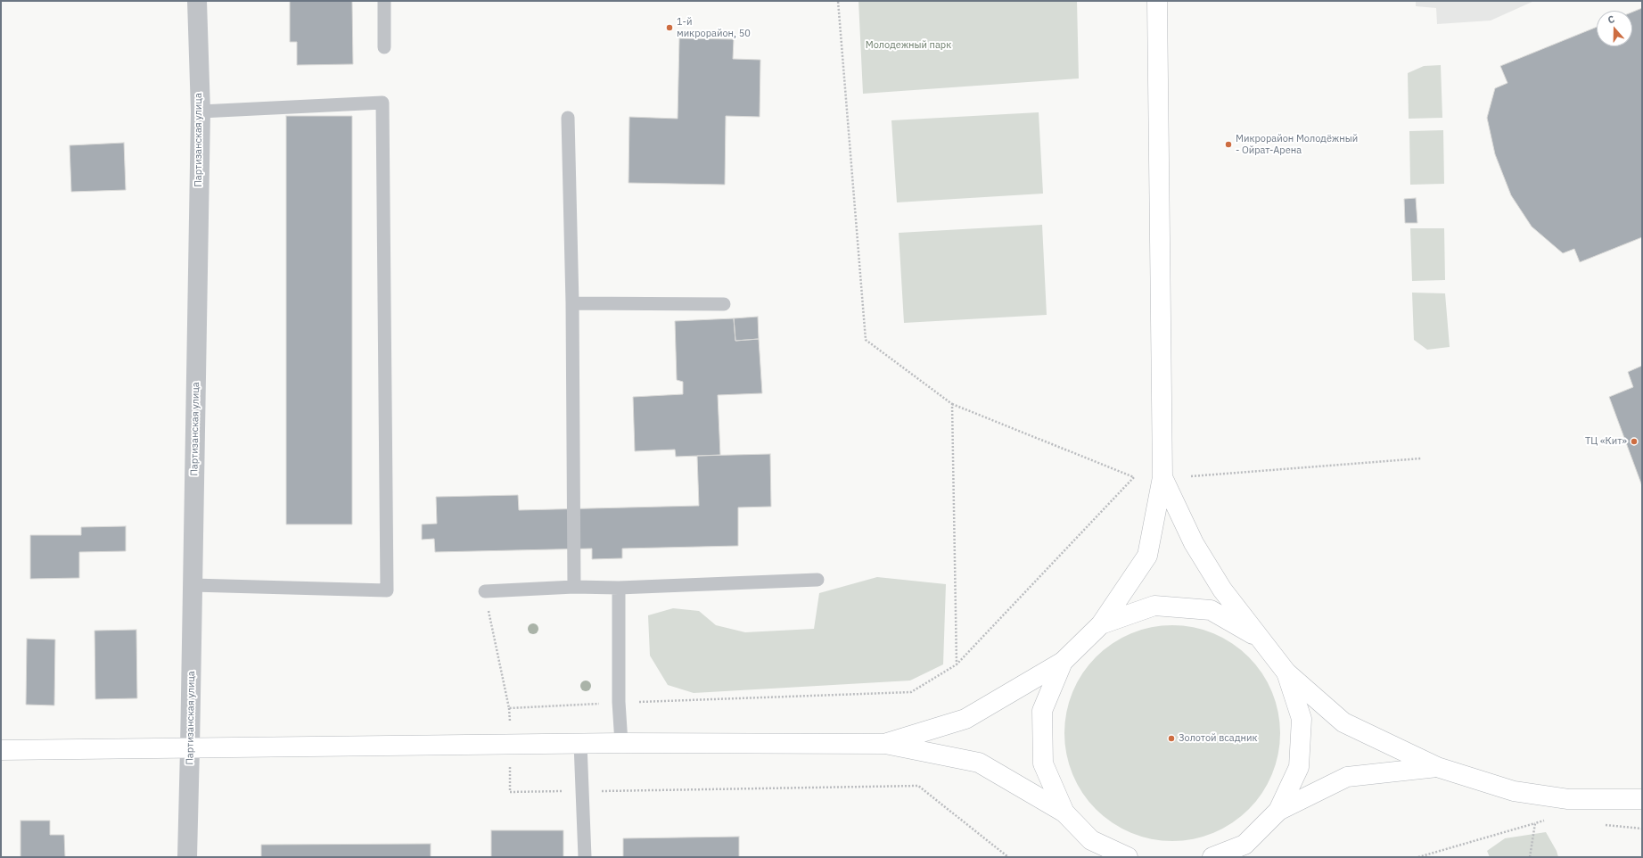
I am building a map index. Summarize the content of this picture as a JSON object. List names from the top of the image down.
{
  "streets": {
    "street": ["Партизанская улица"]
  },
  "parks": ["Молодежный парк"],
  "places": [
    "1-й микрорайон, 50",
    "Микрорайон Молодёжный - Ойрат-Арена",
    "ТЦ «Кит»",
    "Золотой всадник"
  ],
  "north": "top"
}
